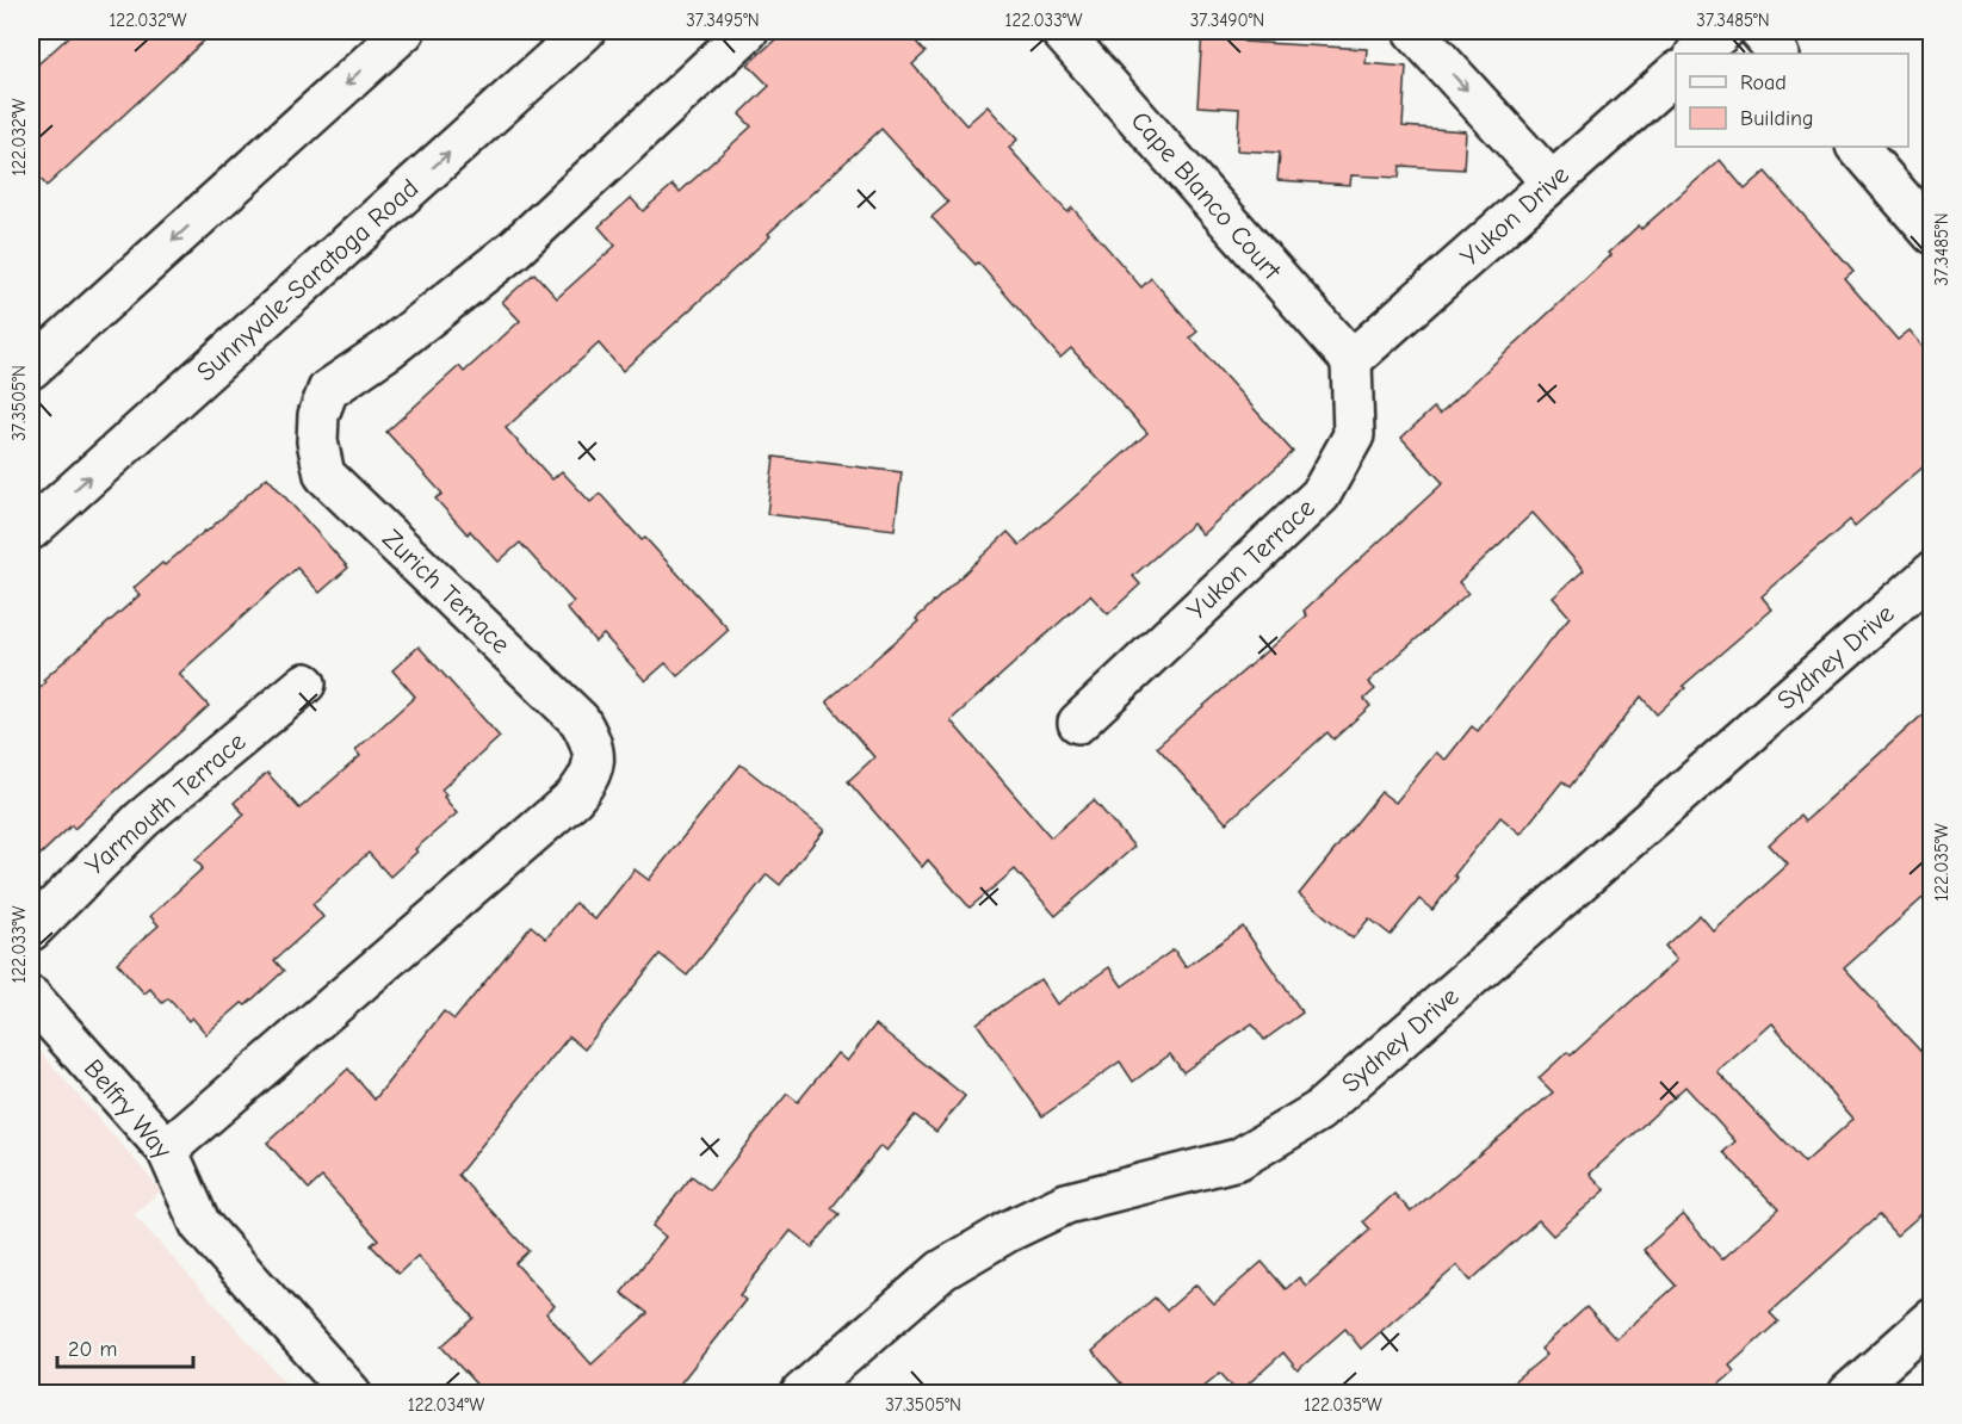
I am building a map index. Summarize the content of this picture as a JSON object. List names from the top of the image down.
{
  "streets": {
    "street": [
      "Cape Blanco Court",
      "Yukon Drive",
      "Sunnyvale-Saratoga Road",
      "Yukon Terrace",
      "Zurich Terrace",
      "Sydney Drive",
      "Yarmouth Terrace",
      "Belfry Way"
    ]
  },
  "crossings": [
    ["Cape Blanco Court", "Yukon Drive"],
    ["Cape Blanco Court", "Yukon Terrace"],
    ["Yukon Drive", "Yukon Terrace"],
    ["Zurich Terrace", "Belfry Way"]
  ],
  "legend": ["Road", "Building"],
  "scale_bar": "20 m",
  "coordinates": [
    "122.032°W",
    "37.3495°N",
    "122.033°W",
    "37.3490°N",
    "37.3485°N",
    "37.3505°N",
    "122.035°W",
    "122.034°W"
  ]
}
